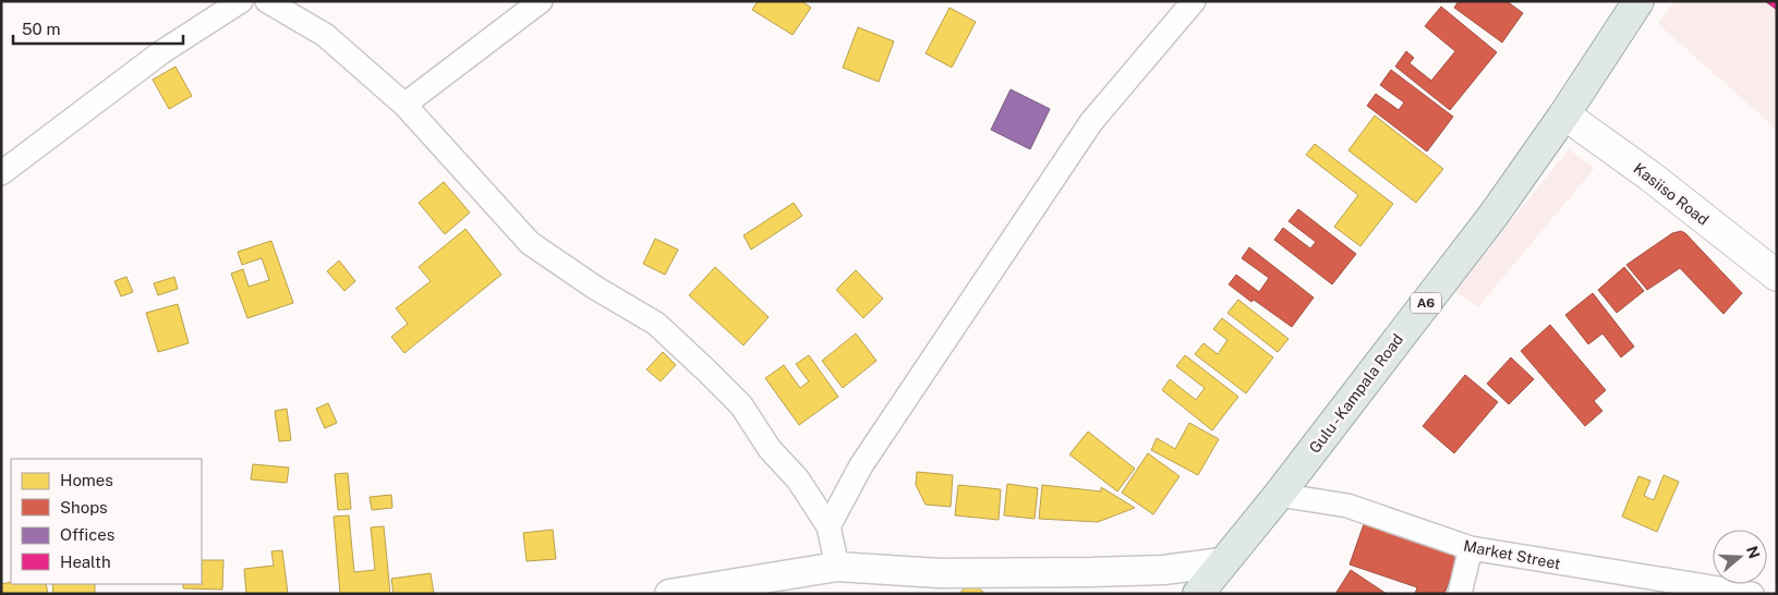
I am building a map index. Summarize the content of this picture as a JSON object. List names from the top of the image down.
{
  "streets": {
    "main road": ["Kasiiso Road", "A6", "Gulu - Kampala Road"],
    "street": ["Market Street"]
  },
  "crossings": [
    ["Kasiiso Road", "Gulu - Kampala Road"],
    ["Gulu - Kampala Road", "Market Street"]
  ],
  "legend": [
    "Homes",
    "Shops",
    "Offices",
    "Health"
  ],
  "scale_bar": "50 m",
  "north": "right"
}
